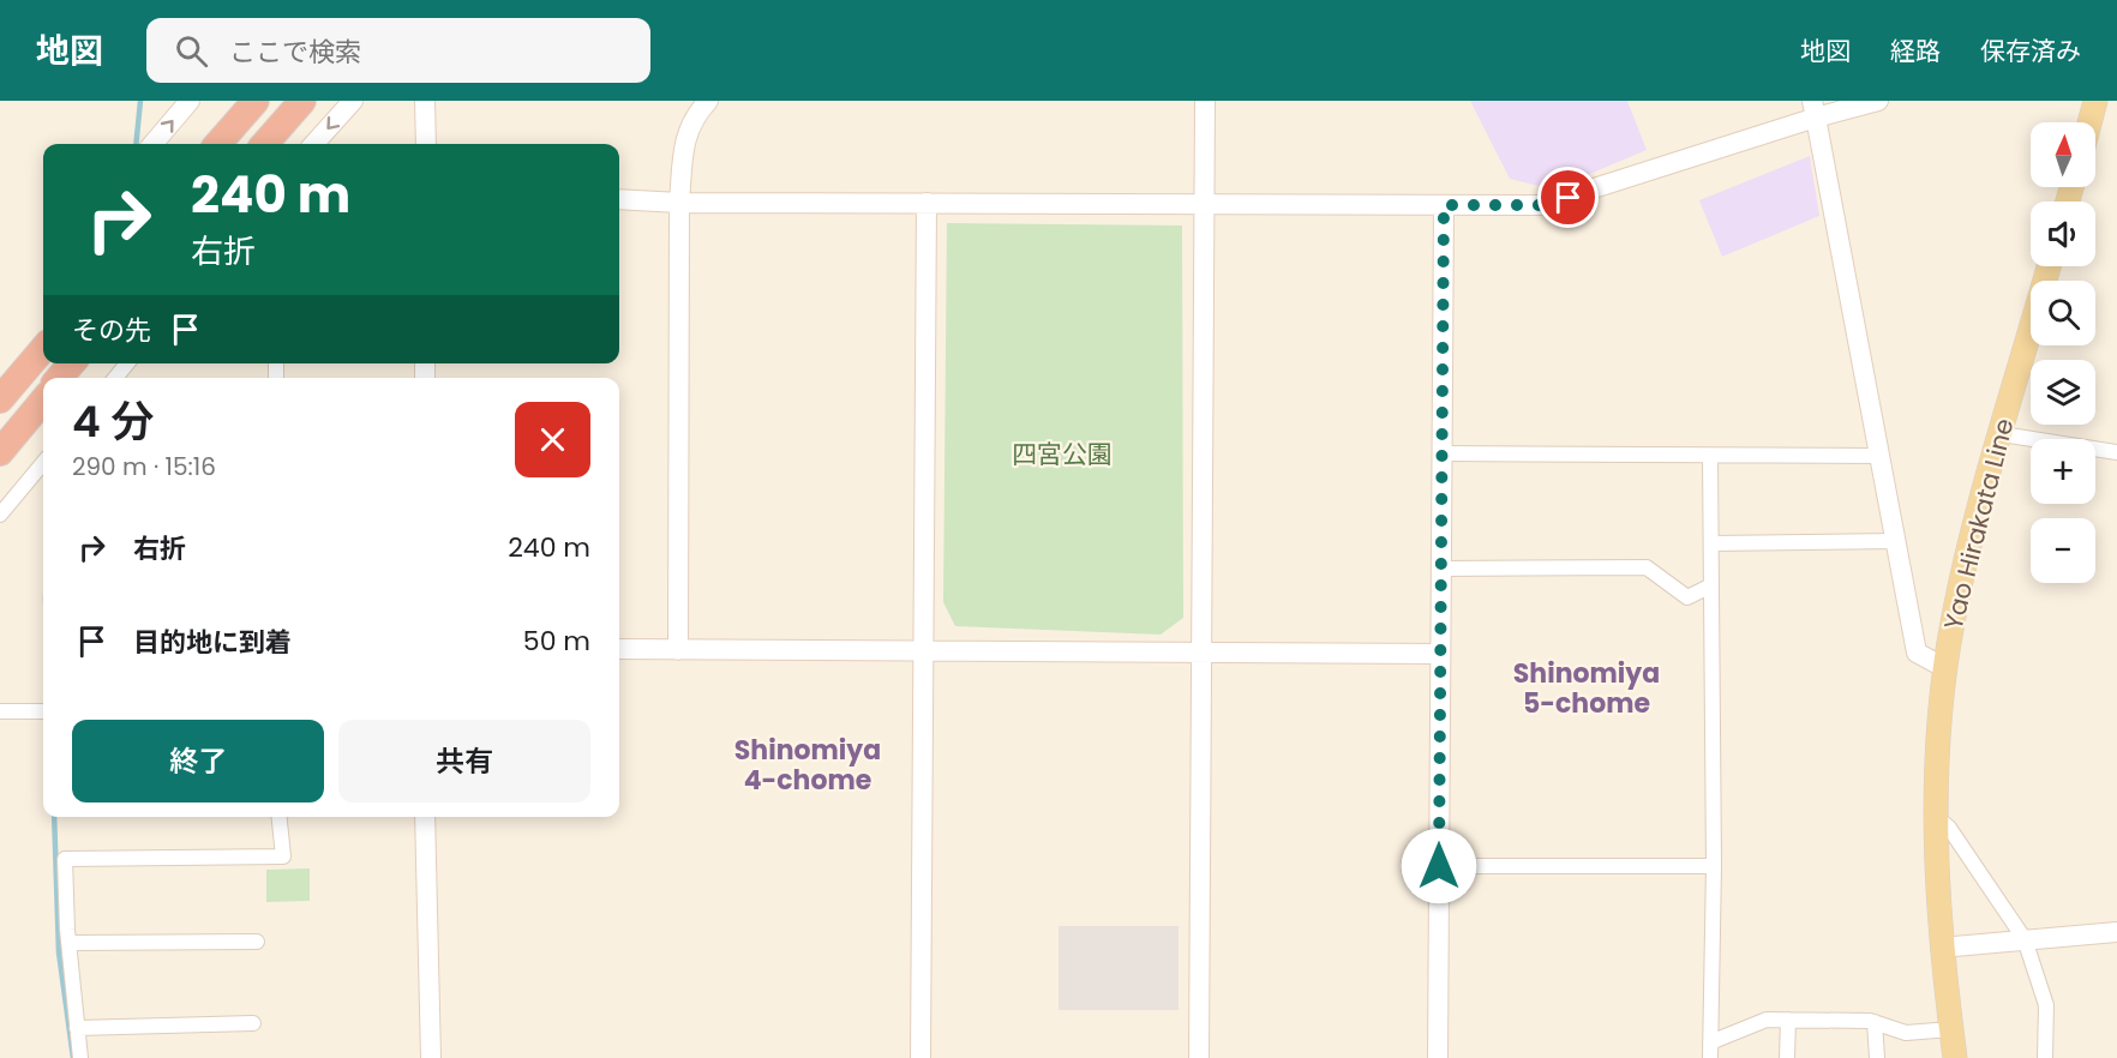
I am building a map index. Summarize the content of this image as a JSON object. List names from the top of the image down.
{
  "streets": {
    "main road": ["Yao Hirakata Line"]
  },
  "districts": ["Shinomiya 5-chome", "Shinomiya 4-chome"],
  "parks": ["四宮公園"],
  "north": "top",
  "page": {
    "header": "地図",
    "search": "ここで検索",
    "nav": ["地図", "経路", "保存済み"],
    "map_buttons": ["+", "−"],
    "turn": ["240 m", "右折"],
    "then": "その先",
    "heading": ["4 分", "290 m · 15:16"],
    "list": [
      {
        "name": "右折",
        "value": "240 m"
      },
      {
        "name": "目的地に到着",
        "value": "50 m"
      }
    ],
    "buttons": ["終了", "共有"]
  }
}
